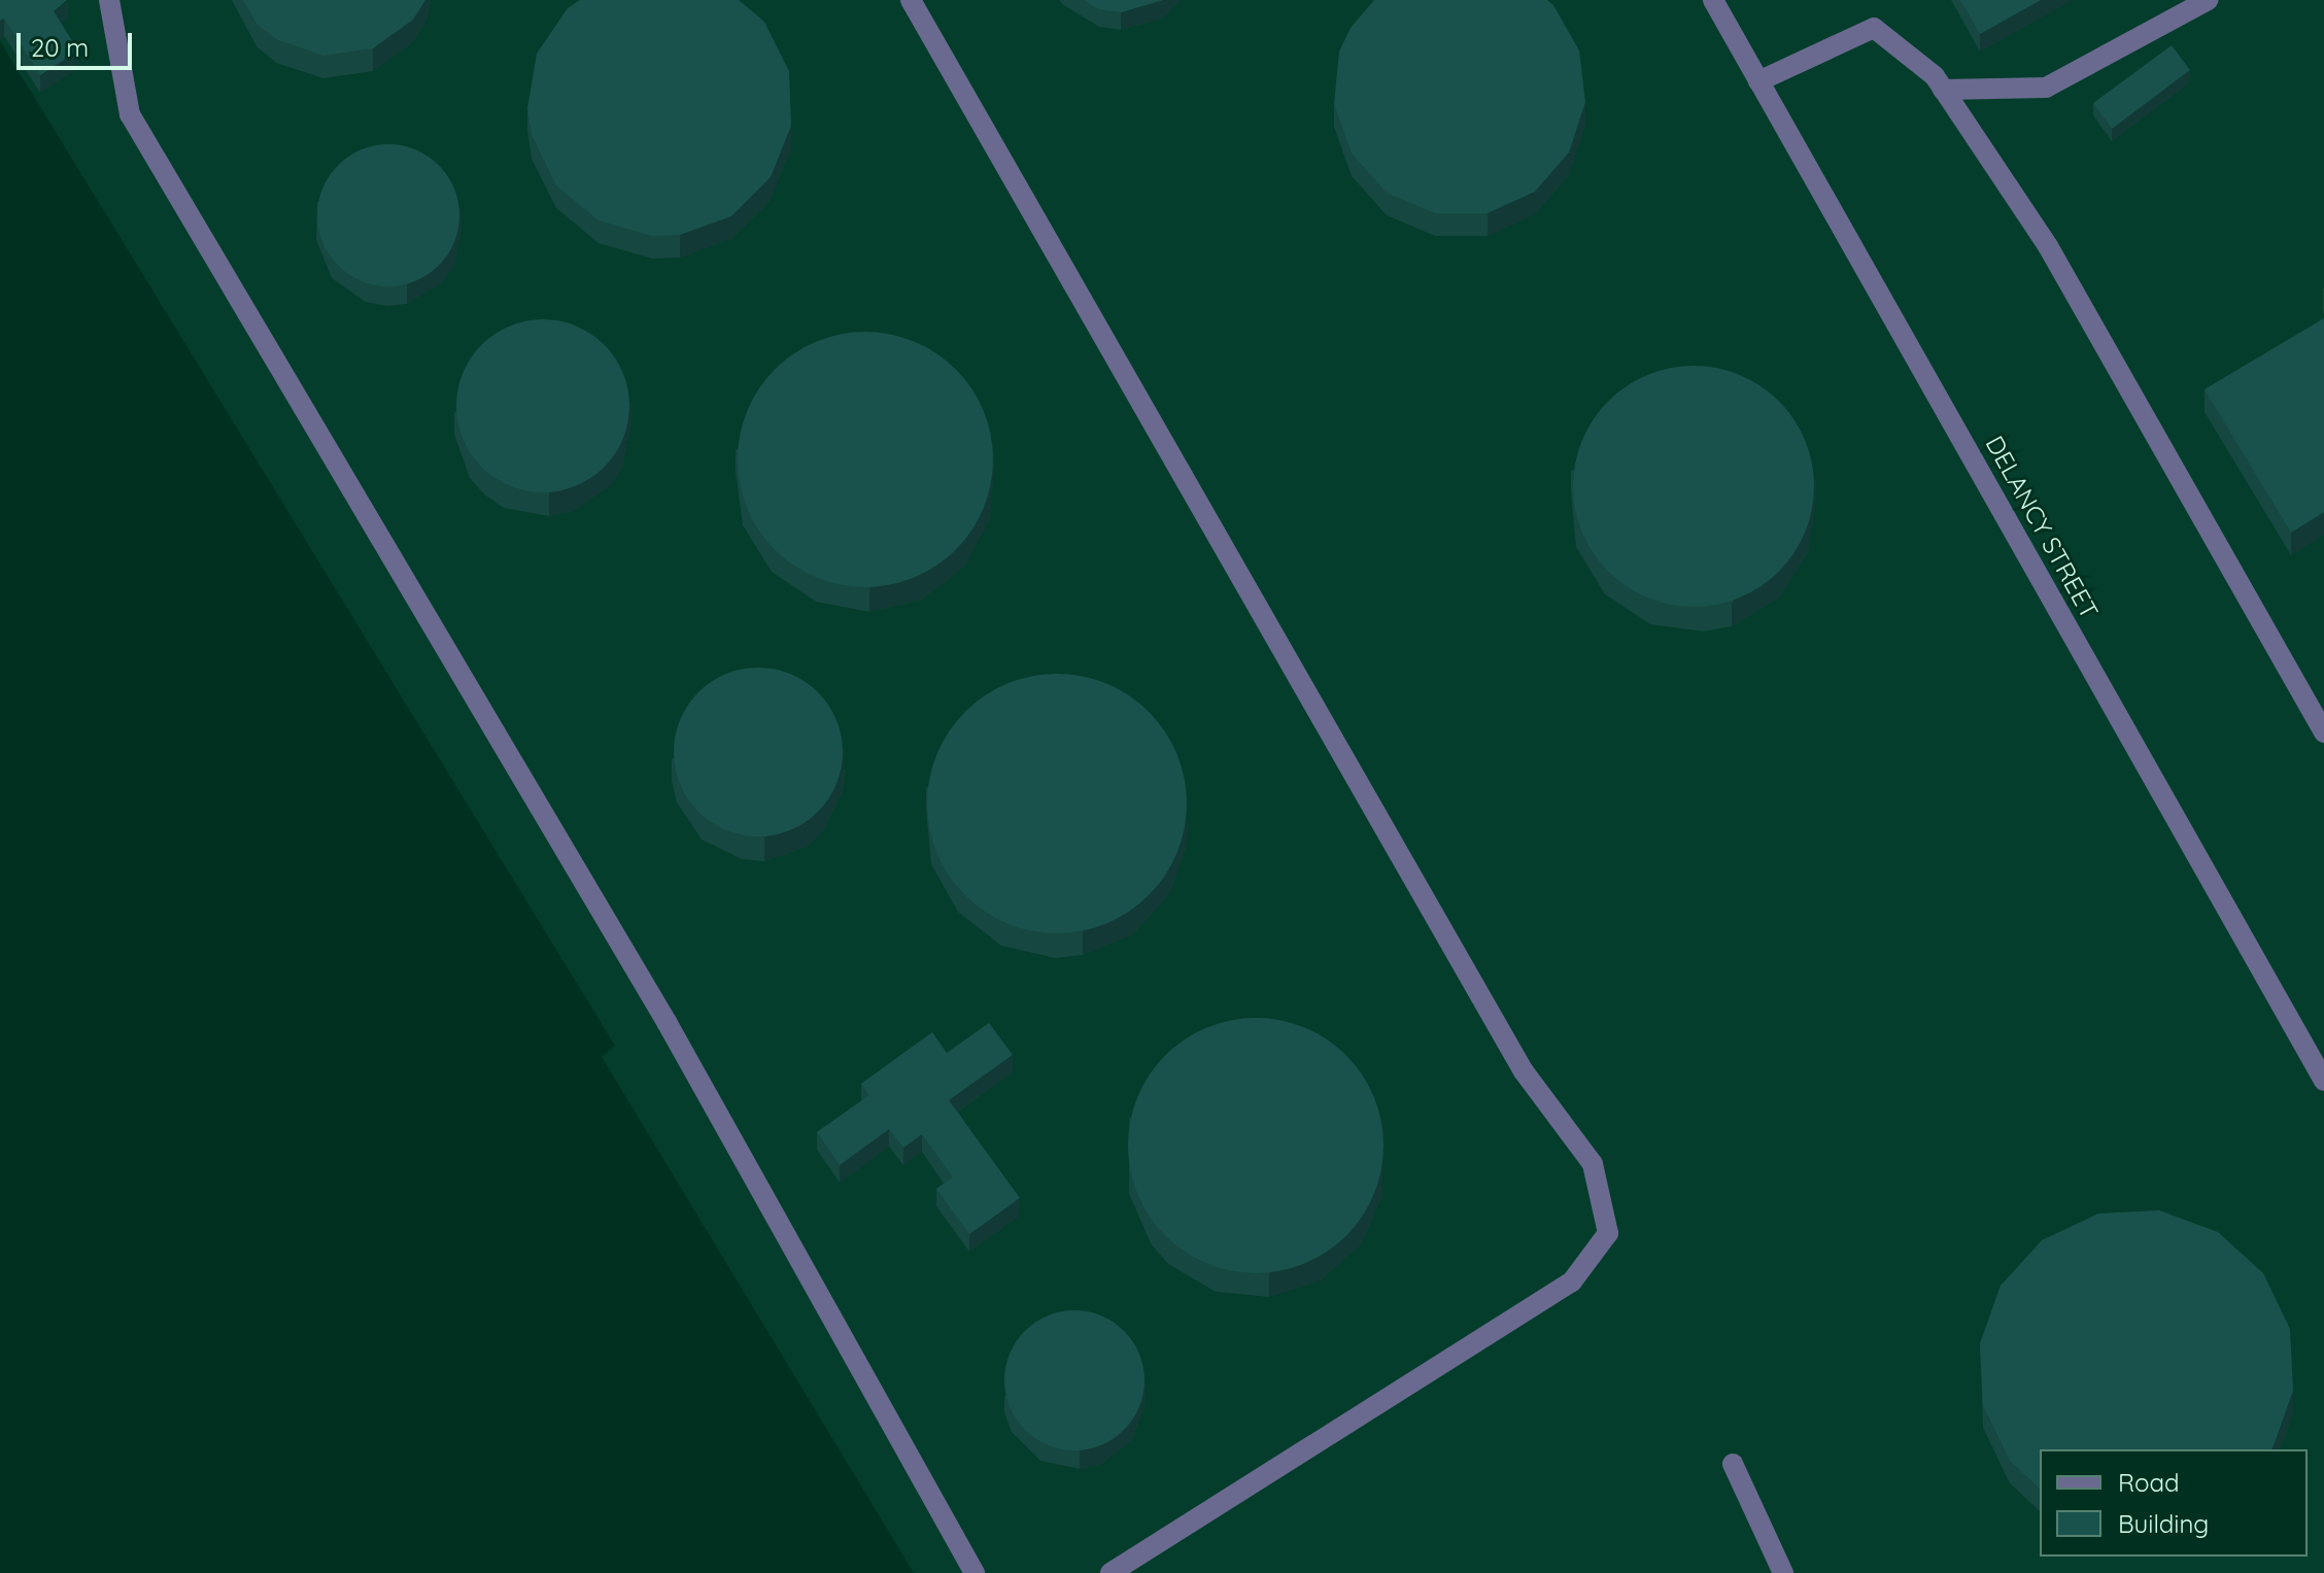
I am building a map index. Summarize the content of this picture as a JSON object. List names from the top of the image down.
{
  "streets": {
    "street": ["DELANCY STREET"]
  },
  "legend": ["Road", "Building"],
  "scale_bar": "20 m"
}
